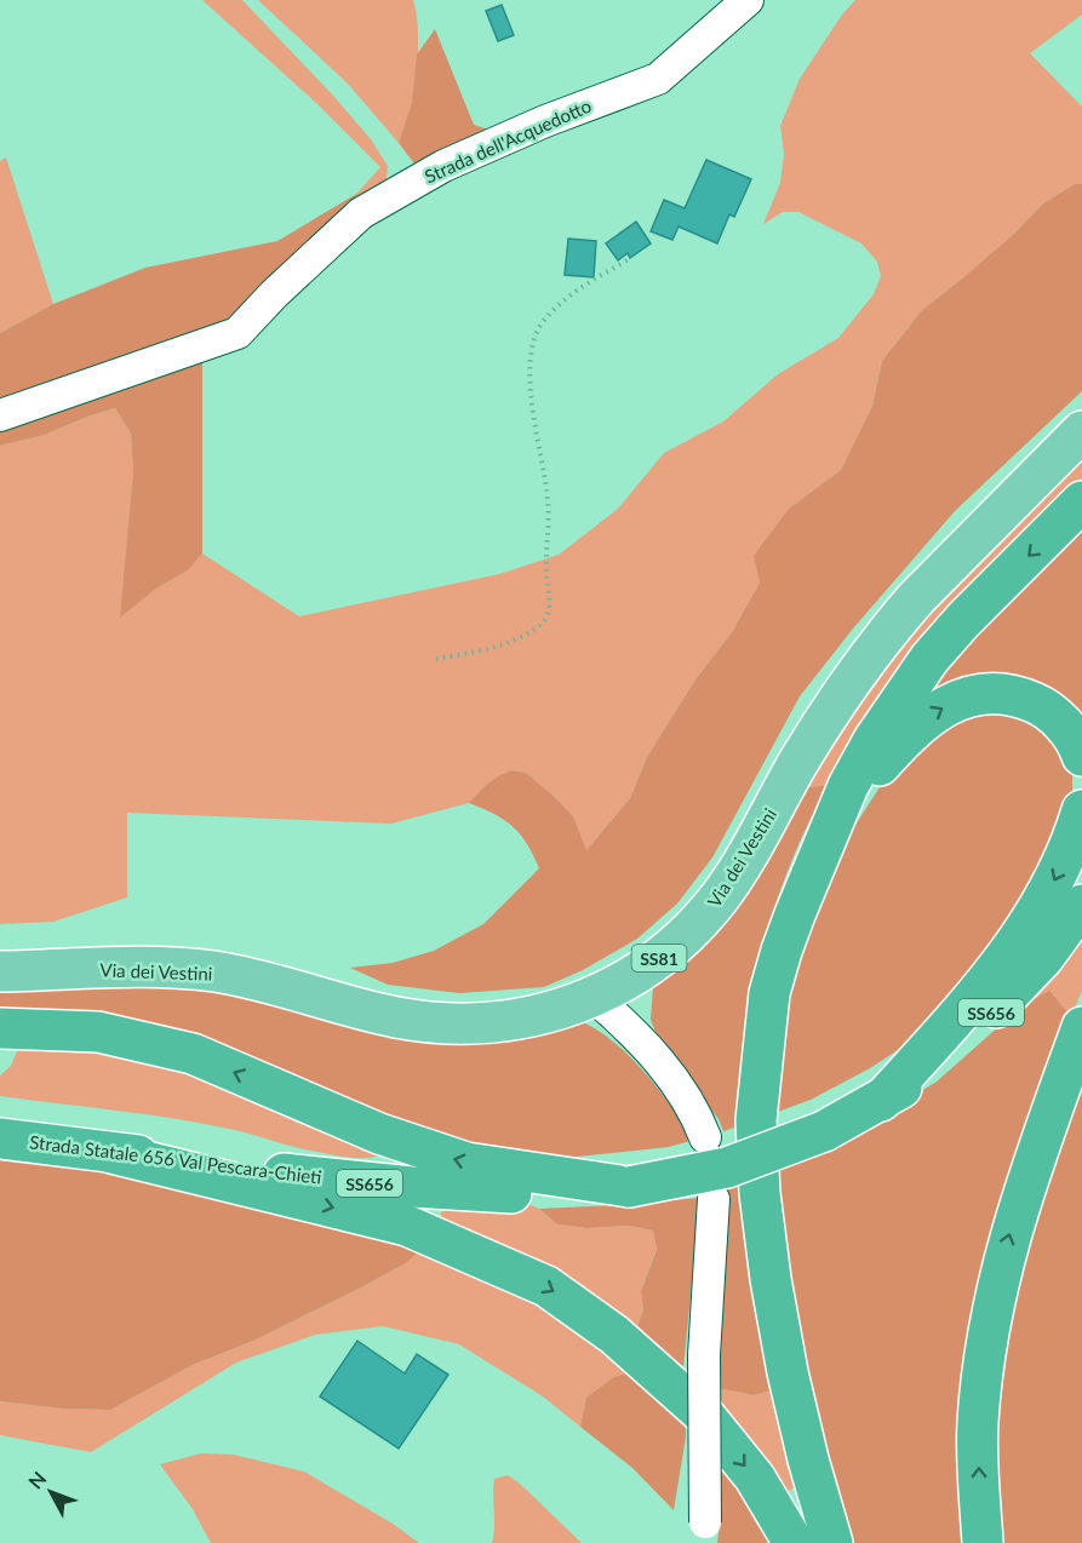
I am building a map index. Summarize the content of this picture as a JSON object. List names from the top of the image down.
{
  "streets": {
    "highway": ["SS656", "Strada Statale 656 Val Pescara-Chieti"],
    "main road": ["Via dei Vestini", "SS81"],
    "street": ["Strada dell'Acquedotto"]
  },
  "north": "top left"
}
